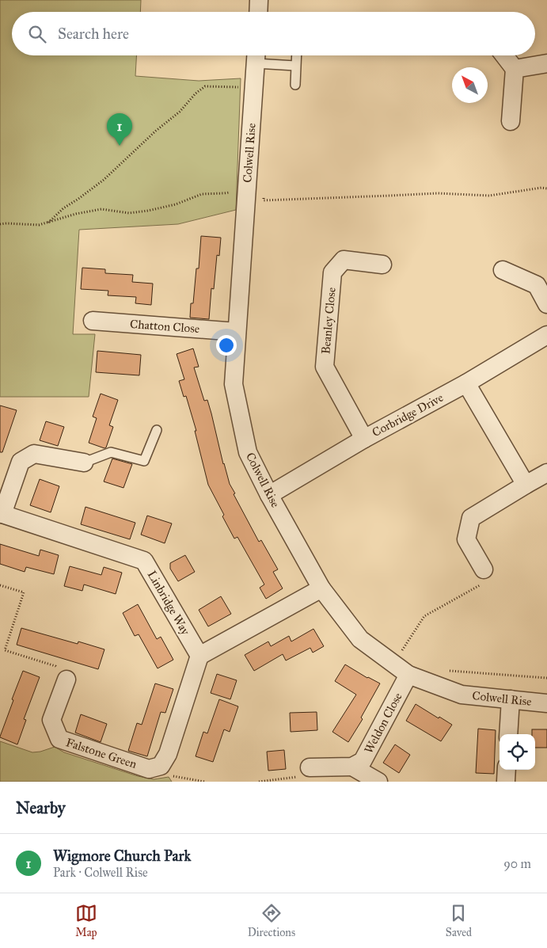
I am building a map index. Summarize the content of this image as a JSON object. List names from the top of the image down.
{
  "streets": {
    "street": [
      "Colwell Rise",
      "Beanley Close",
      "Chatton Close",
      "Corbridge Drive",
      "Linbridge Way",
      "Weldon Close",
      "Falstone Green"
    ]
  },
  "crossings": [
    ["Colwell Rise", "Chatton Close"],
    ["Colwell Rise", "Corbridge Drive"],
    ["Colwell Rise", "Weldon Close"],
    ["Beanley Close", "Corbridge Drive"],
    ["Linbridge Way", "Falstone Green"]
  ],
  "north": "top left",
  "page": {
    "search": "Search here",
    "pins": "1",
    "heading": "Nearby",
    "list": [
      {
        "mark": "1",
        "name": "Wigmore Church Park",
        "note": "Park · Colwell Rise",
        "value": "90 m"
      }
    ],
    "nav": ["Map", "Directions", "Saved"]
  }
}
